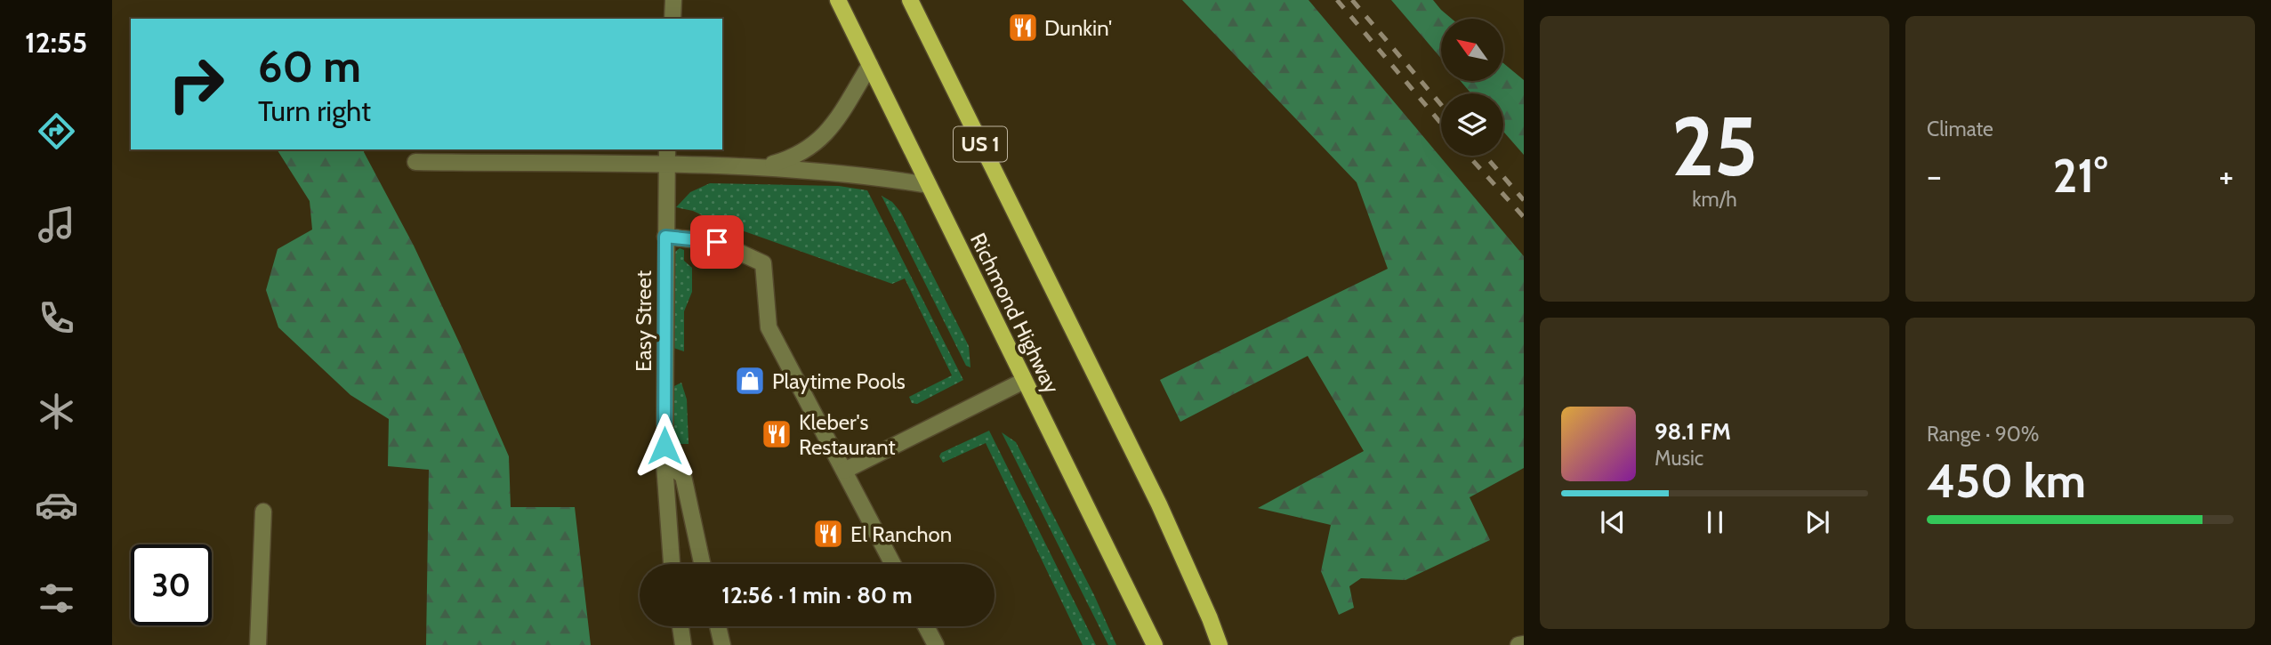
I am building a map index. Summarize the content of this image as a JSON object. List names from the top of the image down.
{
  "streets": {
    "main road": ["US 1", "Richmond Highway"],
    "street": ["Easy Street"]
  },
  "places": {
    "restaurant": ["Dunkin'", "Kleber's Restaurant", "El Ranchon"],
    "shop": ["Playtime Pools"]
  },
  "north": "top left",
  "page": {
    "tabs": "12:55",
    "tile": [
      ["25", "km/h"],
      "Climate",
      ["Range · 90%", "450 km"]
    ],
    "turn": ["60 m", "Turn right"],
    "heat": ["−", "21°", "+"],
    "song": ["98.1 FM", "Music"],
    "limit": "30",
    "trip": "12:56 · 1 min · 80 m"
  }
}
